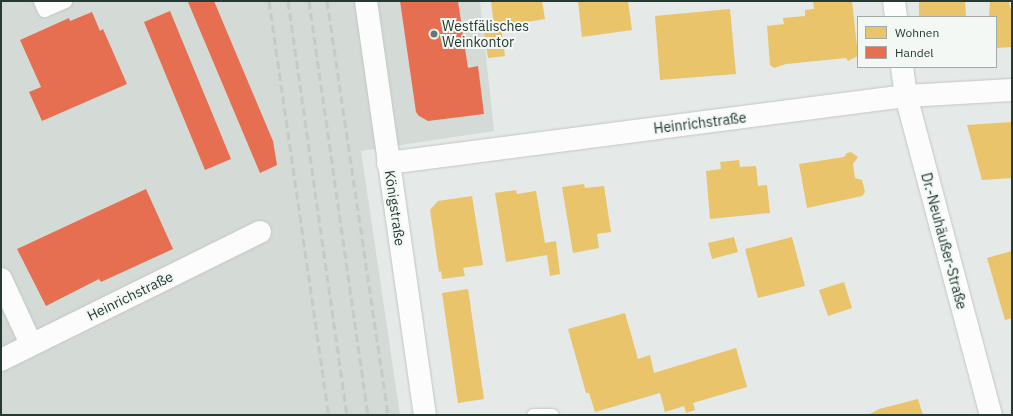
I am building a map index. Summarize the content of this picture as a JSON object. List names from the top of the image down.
{
  "streets": {
    "street": ["Heinrichstraße", "Königstraße", "Dr.-Neuhäußer-Straße"]
  },
  "crossings": [
    ["Heinrichstraße", "Königstraße"],
    ["Heinrichstraße", "Dr.-Neuhäußer-Straße"]
  ],
  "places": ["Westfälisches Weinkontor"],
  "legend": ["Wohnen", "Handel"]
}
